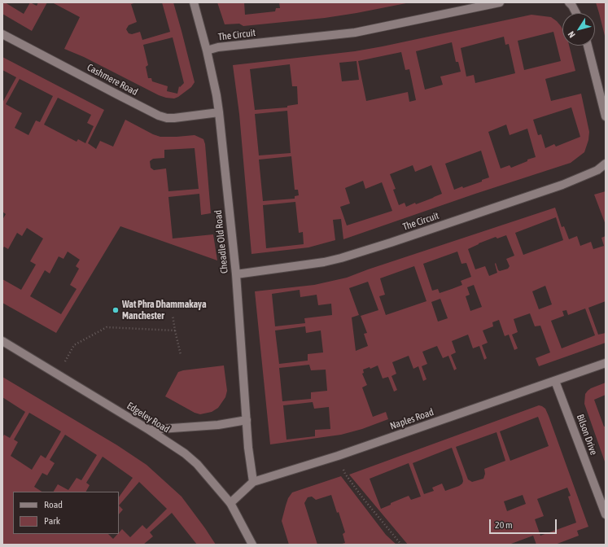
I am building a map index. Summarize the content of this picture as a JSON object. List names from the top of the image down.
{
  "streets": {
    "street": [
      "The Circuit",
      "Cashmere Road",
      "Cheadle Old Road",
      "Edgeley Road",
      "Naples Road",
      "Bilson Drive"
    ]
  },
  "crossings": [
    ["The Circuit", "Cheadle Old Road"],
    ["Cashmere Road", "Cheadle Old Road"],
    ["Cheadle Old Road", "Naples Road"],
    ["Edgeley Road", "Naples Road"],
    ["Naples Road", "Bilson Drive"]
  ],
  "places": ["Wat Phra Dhammakaya Manchester"],
  "legend": ["Road", "Park"],
  "scale_bar": "20 m",
  "north": "bottom left"
}
